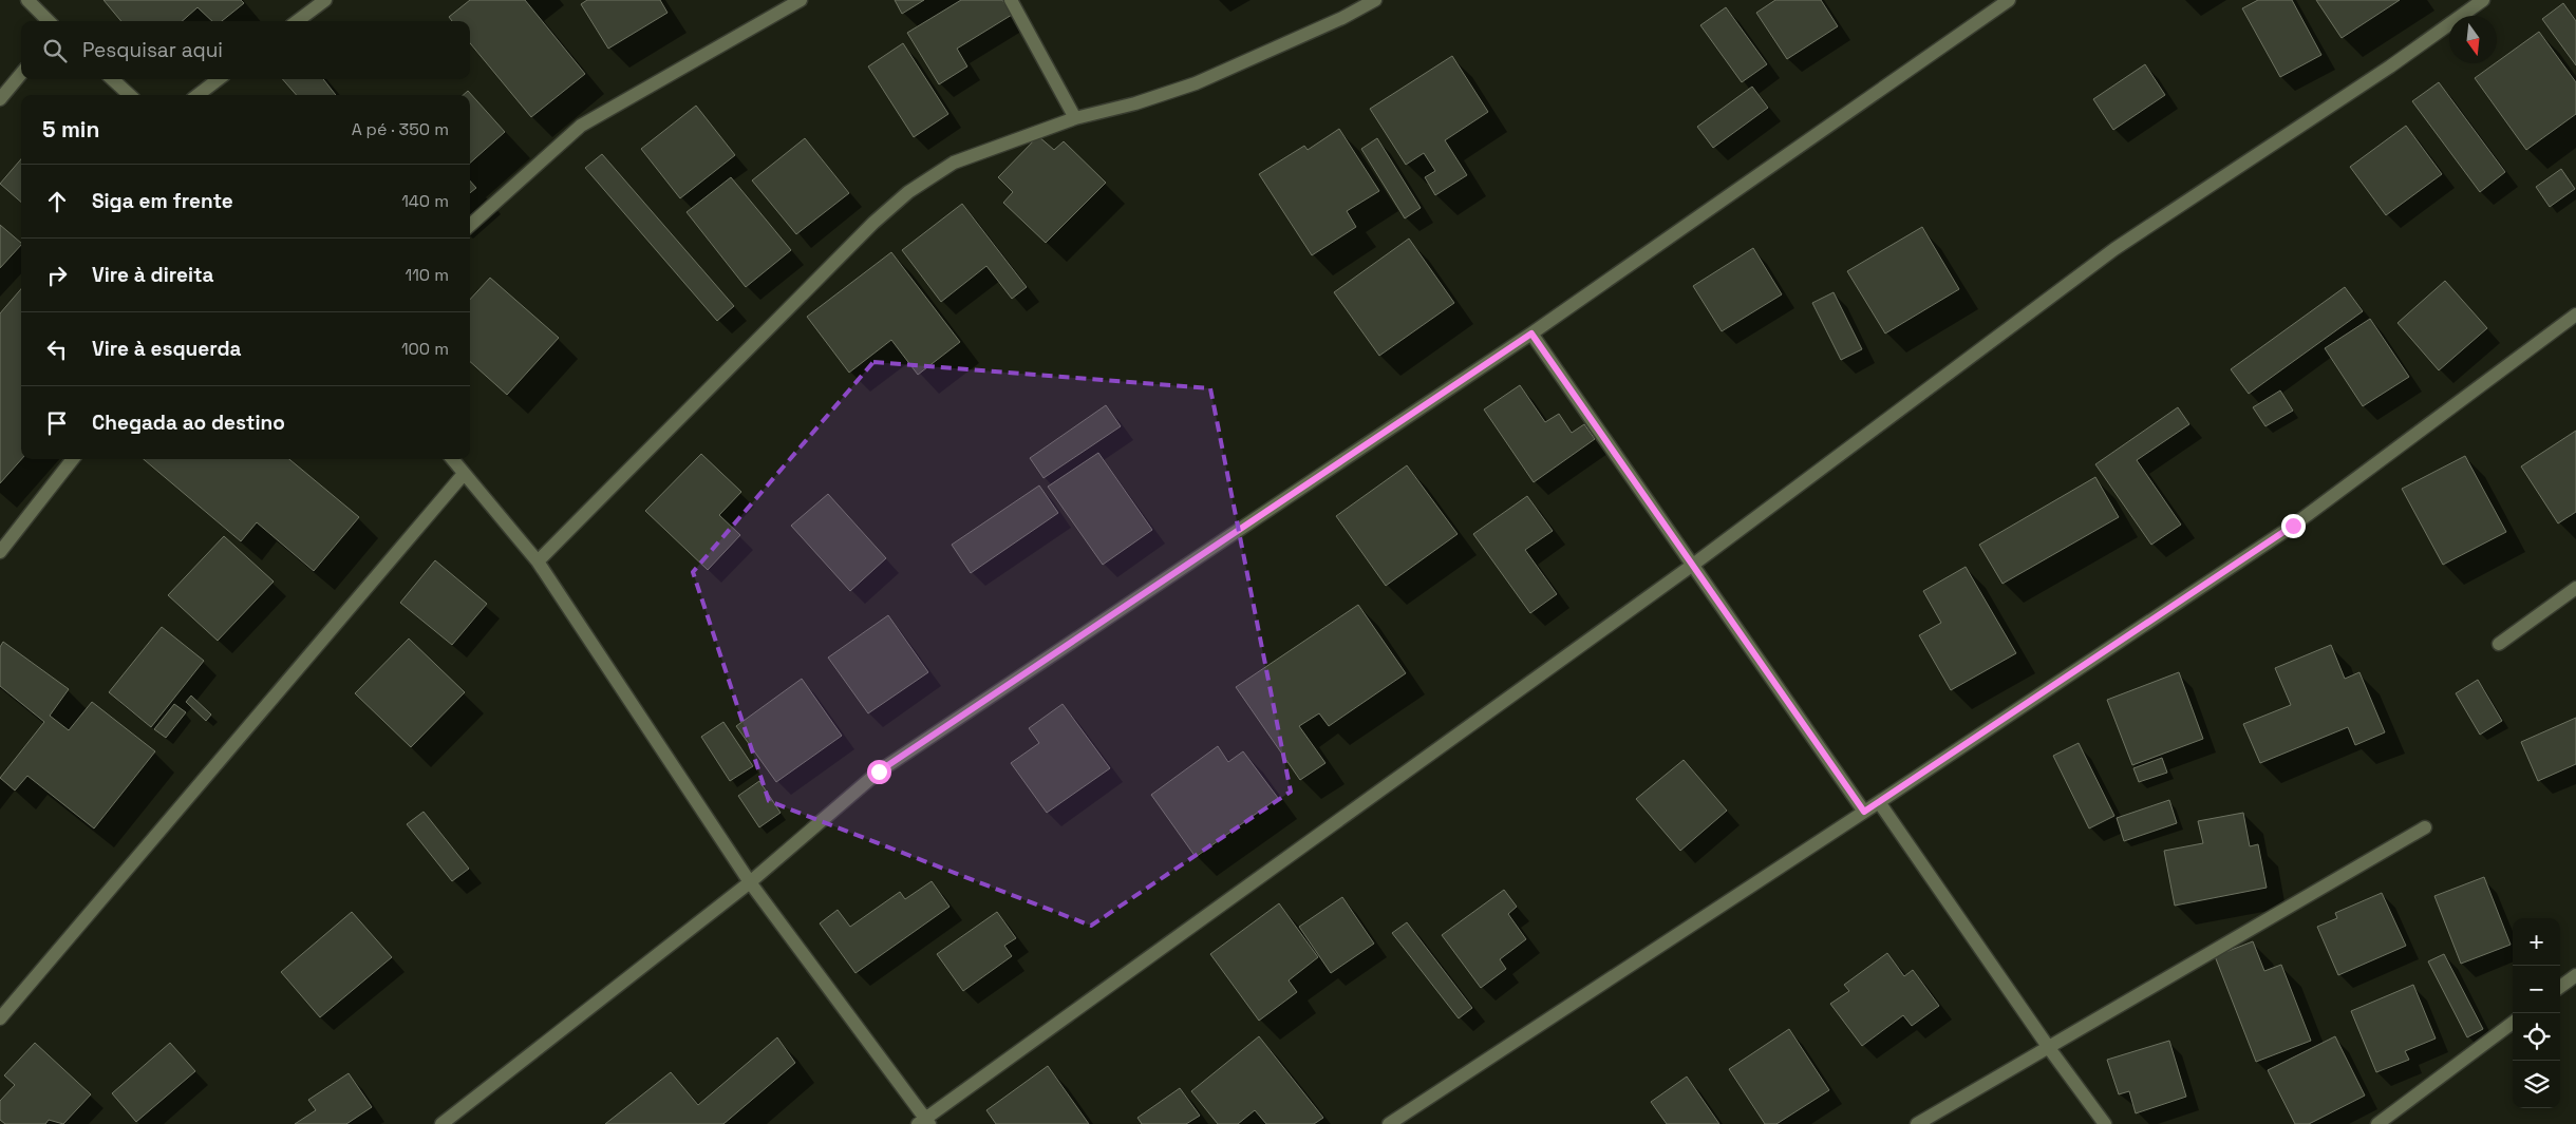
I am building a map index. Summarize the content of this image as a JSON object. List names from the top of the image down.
{
  "north": "bottom",
  "page": {
    "search": "Pesquisar aqui",
    "heading": ["5 min", "A pé · 350 m"],
    "list": [
      ["Siga em frente", "140 m"],
      ["Vire à direita", "110 m"],
      ["Vire à esquerda", "100 m"],
      "Chegada ao destino"
    ],
    "map_buttons": ["+", "−"]
  }
}
